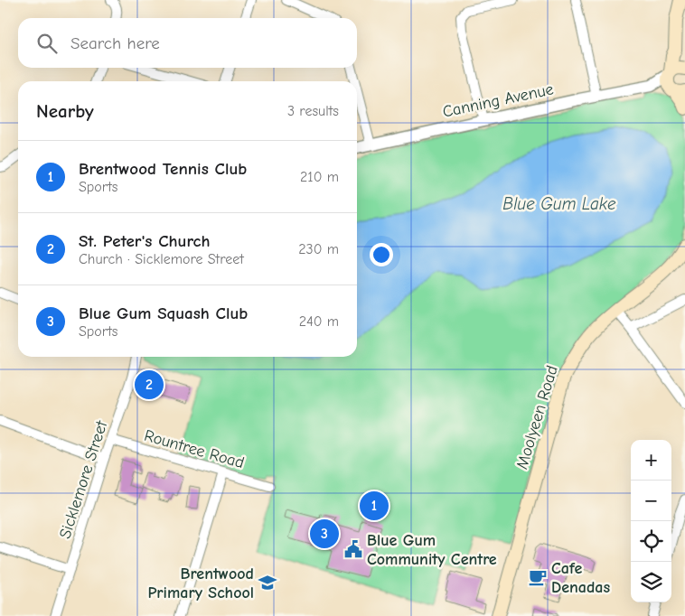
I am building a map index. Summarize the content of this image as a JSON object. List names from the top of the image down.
{
  "streets": {
    "main road": ["Canning Avenue", "Moolyeen Road"],
    "street": ["Rountree Road", "Sicklemore Street"]
  },
  "crossings": [
    ["Rountree Road", "Sicklemore Street"]
  ],
  "water": ["Blue Gum Lake"],
  "places": {
    "public building": ["Blue Gum Community Centre"],
    "cafe": ["Cafe Denadas"],
    "school or university": ["Brentwood Primary School"]
  },
  "page": {
    "search": "Search here",
    "heading": ["Nearby", "3 results"],
    "list": [
      {
        "mark": "1",
        "name": "Brentwood Tennis Club",
        "note": "Sports",
        "value": "210 m"
      },
      {
        "mark": "2",
        "name": "St. Peter's Church",
        "note": "Church · Sicklemore Street",
        "value": "230 m"
      },
      {
        "mark": "3",
        "name": "Blue Gum Squash Club",
        "note": "Sports",
        "value": "240 m"
      }
    ],
    "pins": ["2", "1", "3"],
    "map_buttons": ["+", "−"]
  }
}
